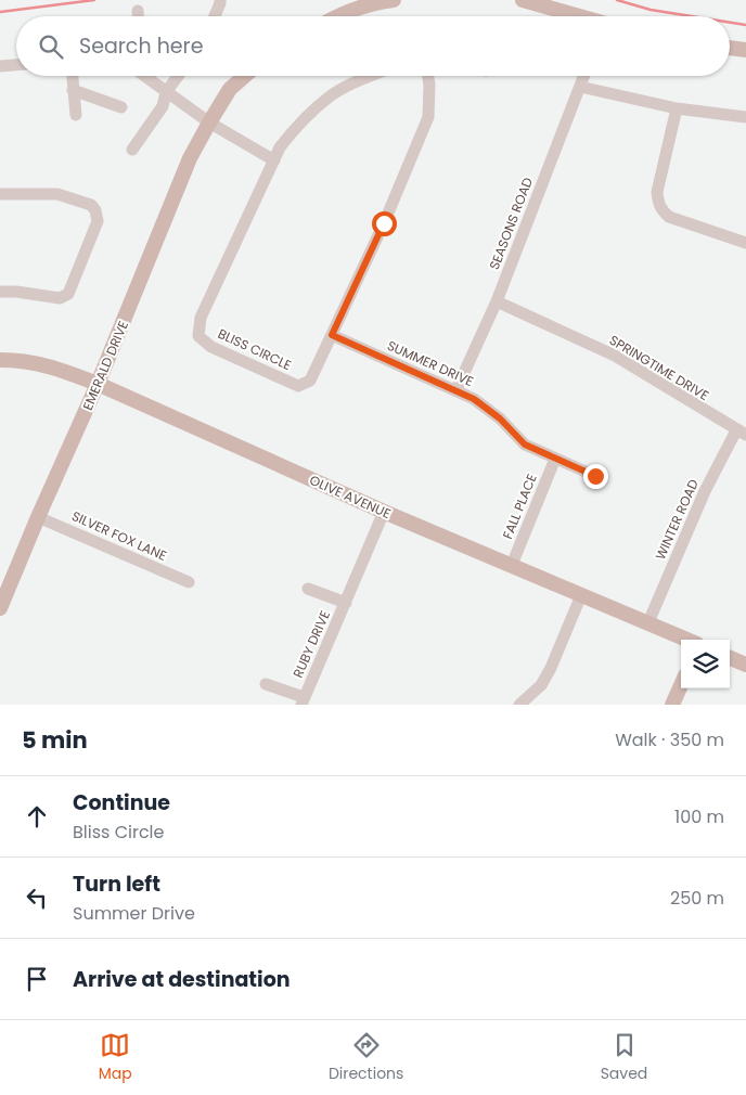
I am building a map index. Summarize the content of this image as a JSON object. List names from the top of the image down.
{
  "streets": {
    "main road": ["EMERALD DRIVE", "OLIVE AVENUE"],
    "street": [
      "SEASONS ROAD",
      "BLISS CIRCLE",
      "SUMMER DRIVE",
      "SPRINGTIME DRIVE",
      "FALL PLACE",
      "WINTER ROAD",
      "SILVER FOX LANE",
      "RUBY DRIVE"
    ]
  },
  "crossings": [
    ["SEASONS ROAD", "SUMMER DRIVE"],
    ["SEASONS ROAD", "SPRINGTIME DRIVE"],
    ["BLISS CIRCLE", "SUMMER DRIVE"],
    ["SUMMER DRIVE", "FALL PLACE"],
    ["EMERALD DRIVE", "OLIVE AVENUE"],
    ["EMERALD DRIVE", "SILVER FOX LANE"],
    ["SPRINGTIME DRIVE", "WINTER ROAD"],
    ["OLIVE AVENUE", "FALL PLACE"],
    ["OLIVE AVENUE", "WINTER ROAD"],
    ["OLIVE AVENUE", "RUBY DRIVE"]
  ],
  "page": {
    "search": "Search here",
    "heading": ["5 min", "Walk · 350 m"],
    "list": [
      ["Continue", "Bliss Circle", "100 m"],
      ["Turn left", "Summer Drive", "250 m"],
      "Arrive at destination"
    ],
    "nav": ["Map", "Directions", "Saved"]
  }
}
